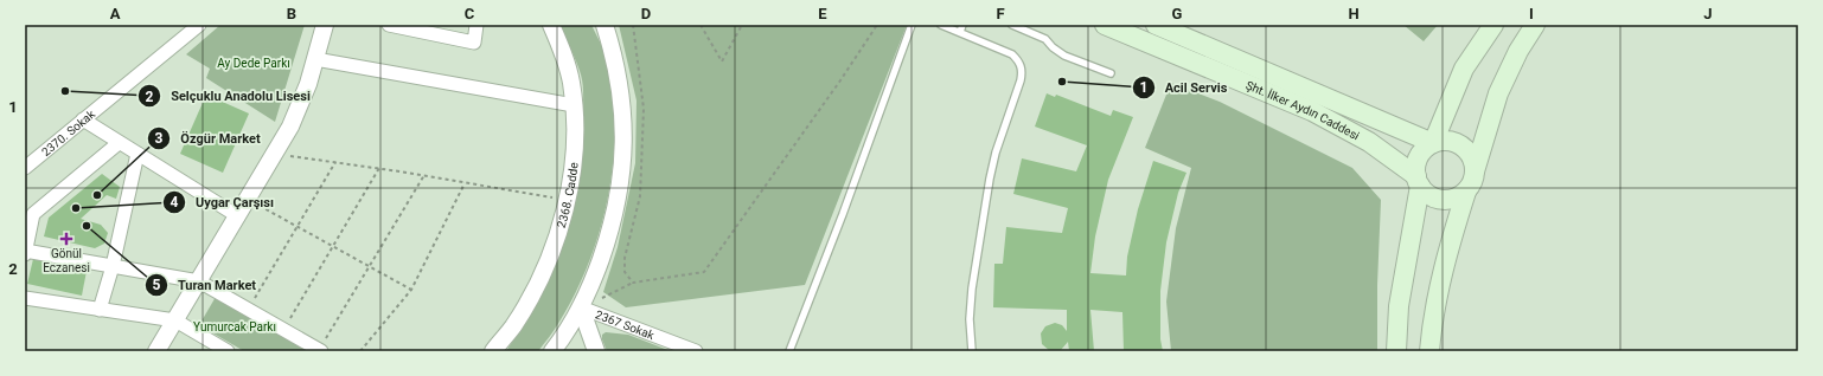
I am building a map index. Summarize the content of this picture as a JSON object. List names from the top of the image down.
{
  "streets": {
    "main road": ["Şht. İlker Aydın Caddesi"],
    "street": ["2370. Sokak", "2368. Cadde", "2367 Sokak"]
  },
  "parks": ["Ay Dede Parkı", "Yumurcak Parkı"],
  "places": {
    "other": [
      "Acil Servis",
      "Selçuklu Anadolu Lisesi",
      "Özgür Market",
      "Uygar Çarşısı",
      "Turan Market"
    ],
    "health": ["Gönül Eczanesi"]
  },
  "grid": {
    "columns": [
      "A",
      "B",
      "C",
      "D",
      "E",
      "F",
      "G",
      "H",
      "I",
      "J"
    ],
    "rows": ["1", "2"]
  }
}
